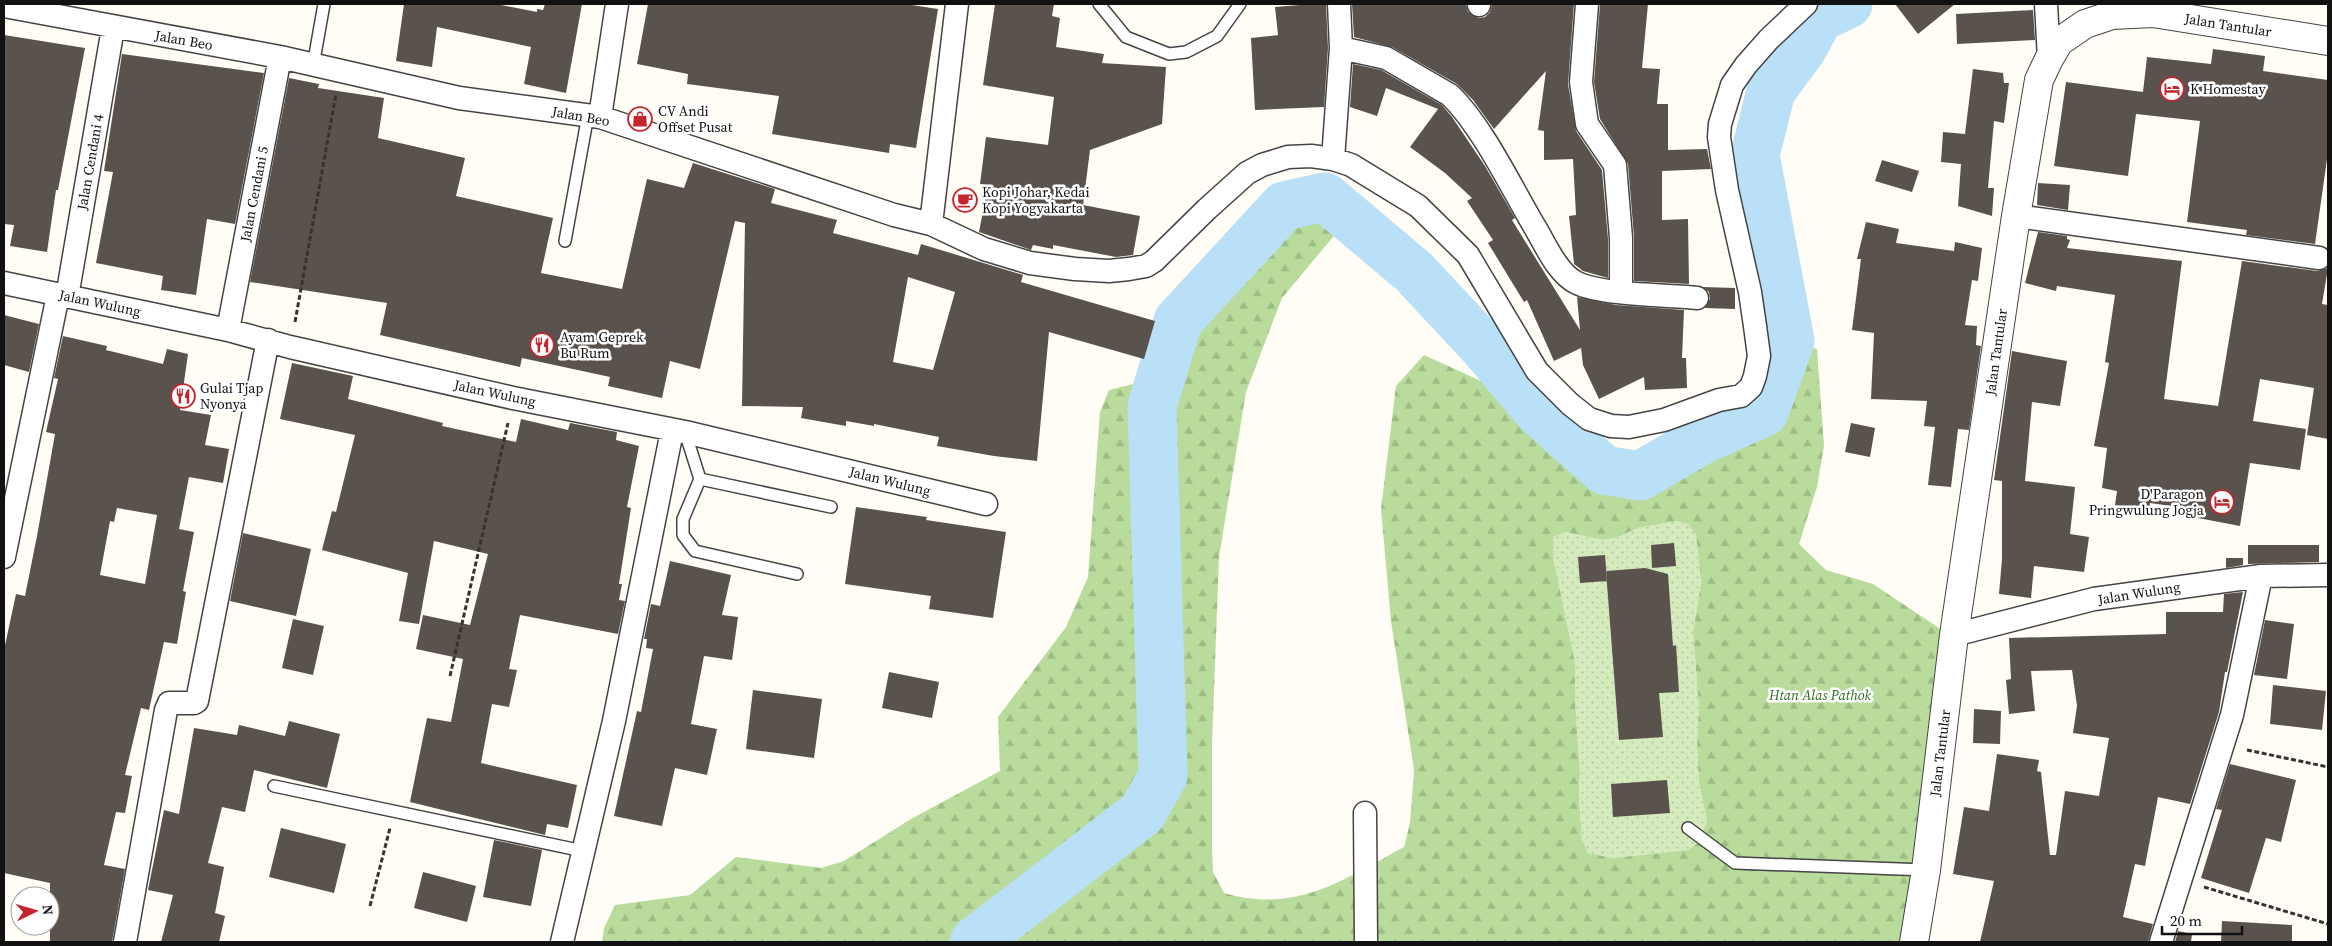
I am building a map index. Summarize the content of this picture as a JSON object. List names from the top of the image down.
{
  "streets": {
    "street": [
      "Jalan Tantular",
      "Jalan Beo",
      "Jalan Cendani 4",
      "Jalan Cendani 5",
      "Jalan Wulung"
    ]
  },
  "crossings": [
    ["Jalan Tantular", "Jalan Wulung"],
    ["Jalan Beo", "Jalan Cendani 4"],
    ["Jalan Beo", "Jalan Cendani 5"],
    ["Jalan Cendani 4", "Jalan Wulung"],
    ["Jalan Cendani 5", "Jalan Wulung"]
  ],
  "parks": ["Htan Alas Pathok"],
  "places": {
    "hotel": ["K Homestay", "D'Paragon Pringwulung Jogja"],
    "shop": ["CV Andi Offset Pusat"],
    "cafe": ["Kopi Johar, Kedai Kopi Yogyakarta"],
    "restaurant": ["Ayam Geprek Bu Rum", "Gulai Tjap Nyonya"]
  },
  "scale_bar": "20 m",
  "north": "right"
}
